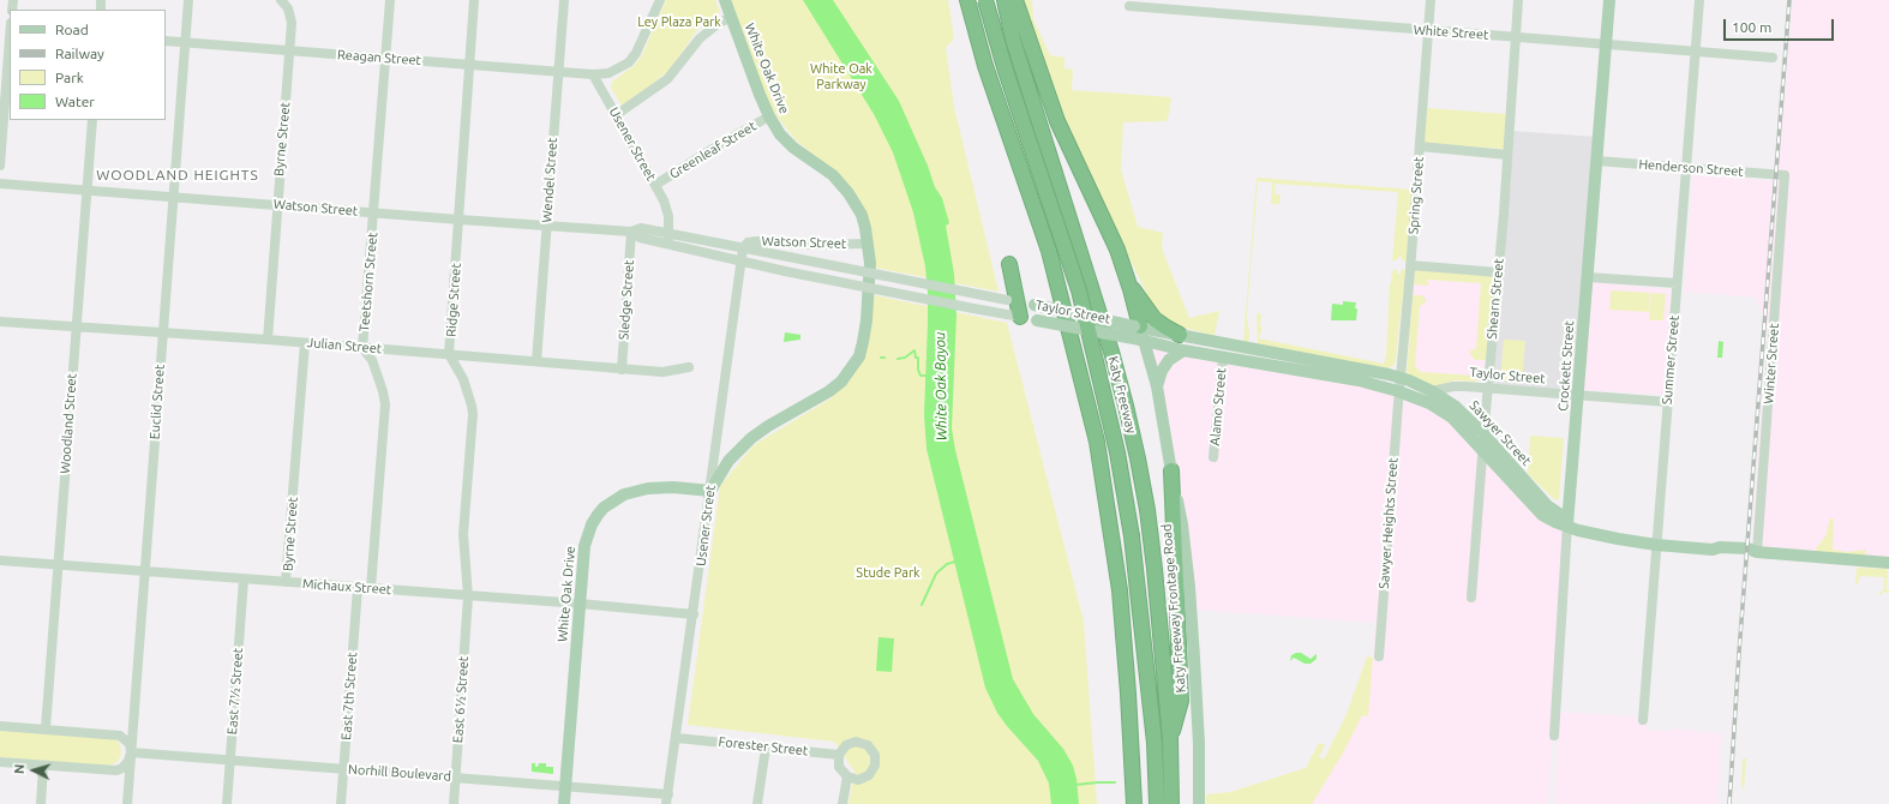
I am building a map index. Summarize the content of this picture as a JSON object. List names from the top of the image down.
{
  "streets": {
    "highway": ["Katy Freeway"],
    "main road": [
      "White Oak Drive",
      "Taylor Street",
      "Crockett Street",
      "Sawyer Street",
      "Katy Freeway Frontage Road"
    ],
    "street": [
      "White Street",
      "Reagan Street",
      "Byrne Street",
      "Usener Street",
      "Greenleaf Street",
      "Henderson Street",
      "Wendel Street",
      "Spring Street",
      "Watson Street",
      "Teetshorn Street",
      "Shearn Street",
      "Ridge Street",
      "Sledge Street",
      "Julian Street",
      "Summer Street",
      "Winter Street",
      "Euclid Street",
      "Alamo Street",
      "Woodland Street",
      "Sawyer Heights Street",
      "Michaux Street",
      "East 7½ Street",
      "East 7th Street",
      "East 6½ Street",
      "Forester Street",
      "Norhill Boulevard"
    ]
  },
  "crossings": [
    ["White Street", "Spring Street"],
    ["White Street", "Shearn Street"],
    ["White Street", "Summer Street"],
    ["White Street", "Crockett Street"],
    ["Reagan Street", "Byrne Street"],
    ["Reagan Street", "Usener Street"],
    ["Reagan Street", "Wendel Street"],
    ["Reagan Street", "Teetshorn Street"],
    ["Reagan Street", "Ridge Street"],
    ["Reagan Street", "Euclid Street"],
    ["White Oak Drive", "Usener Street"],
    ["White Oak Drive", "Greenleaf Street"],
    ["White Oak Drive", "Watson Street"],
    ["White Oak Drive", "Michaux Street"],
    ["White Oak Drive", "Norhill Boulevard"],
    ["Byrne Street", "Watson Street"],
    ["Byrne Street", "Julian Street"],
    ["Byrne Street", "Michaux Street"],
    ["Usener Street", "Greenleaf Street"],
    ["Usener Street", "Watson Street"],
    ["Usener Street", "Taylor Street"],
    ["Usener Street", "Michaux Street"],
    ["Usener Street", "Forester Street"],
    ["Usener Street", "Norhill Boulevard"],
    ["Henderson Street", "Summer Street"],
    ["Henderson Street", "Winter Street"],
    ["Henderson Street", "Crockett Street"],
    ["Wendel Street", "Watson Street"],
    ["Wendel Street", "Julian Street"],
    ["Spring Street", "Taylor Street"],
    ["Spring Street", "Sawyer Street"],
    ["Spring Street", "Sawyer Heights Street"],
    ["Watson Street", "Teetshorn Street"],
    ["Watson Street", "Ridge Street"],
    ["Watson Street", "Sledge Street"],
    ["Watson Street", "Taylor Street"],
    ["Watson Street", "Euclid Street"],
    ["Watson Street", "Woodland Street"],
    ["Teetshorn Street", "Julian Street"],
    ["Teetshorn Street", "Michaux Street"],
    ["Shearn Street", "Taylor Street"],
    ["Shearn Street", "Sawyer Street"],
    ["Ridge Street", "Julian Street"],
    ["Ridge Street", "Michaux Street"],
    ["Ridge Street", "East 6½ Street"],
    ["Sledge Street", "Julian Street"],
    ["Taylor Street", "Summer Street"],
    ["Taylor Street", "Crockett Street"],
    ["Taylor Street", "Alamo Street"],
    ["Taylor Street", "Sawyer Street"],
    ["Taylor Street", "Sawyer Heights Street"],
    ["Taylor Street", "Katy Freeway Frontage Road"],
    ["Julian Street", "Euclid Street"],
    ["Julian Street", "Woodland Street"],
    ["Summer Street", "Sawyer Street"],
    ["Winter Street", "Sawyer Street"],
    ["Crockett Street", "Sawyer Street"],
    ["Euclid Street", "Michaux Street"],
    ["Euclid Street", "Norhill Boulevard"],
    ["Woodland Street", "Michaux Street"],
    ["Sawyer Street", "Sawyer Heights Street"],
    ["Michaux Street", "East 7½ Street"],
    ["Michaux Street", "East 7th Street"],
    ["Michaux Street", "East 6½ Street"],
    ["East 7½ Street", "Norhill Boulevard"],
    ["East 7th Street", "Norhill Boulevard"],
    ["East 6½ Street", "Norhill Boulevard"]
  ],
  "districts": ["WOODLAND HEIGHTS"],
  "water": ["White Oak Bayou"],
  "parks": ["Ley Plaza Park", "White Oak Parkway", "Stude Park"],
  "legend": [
    "Road",
    "Railway",
    "Park",
    "Water"
  ],
  "scale_bar": "100 m",
  "north": "left"
}
